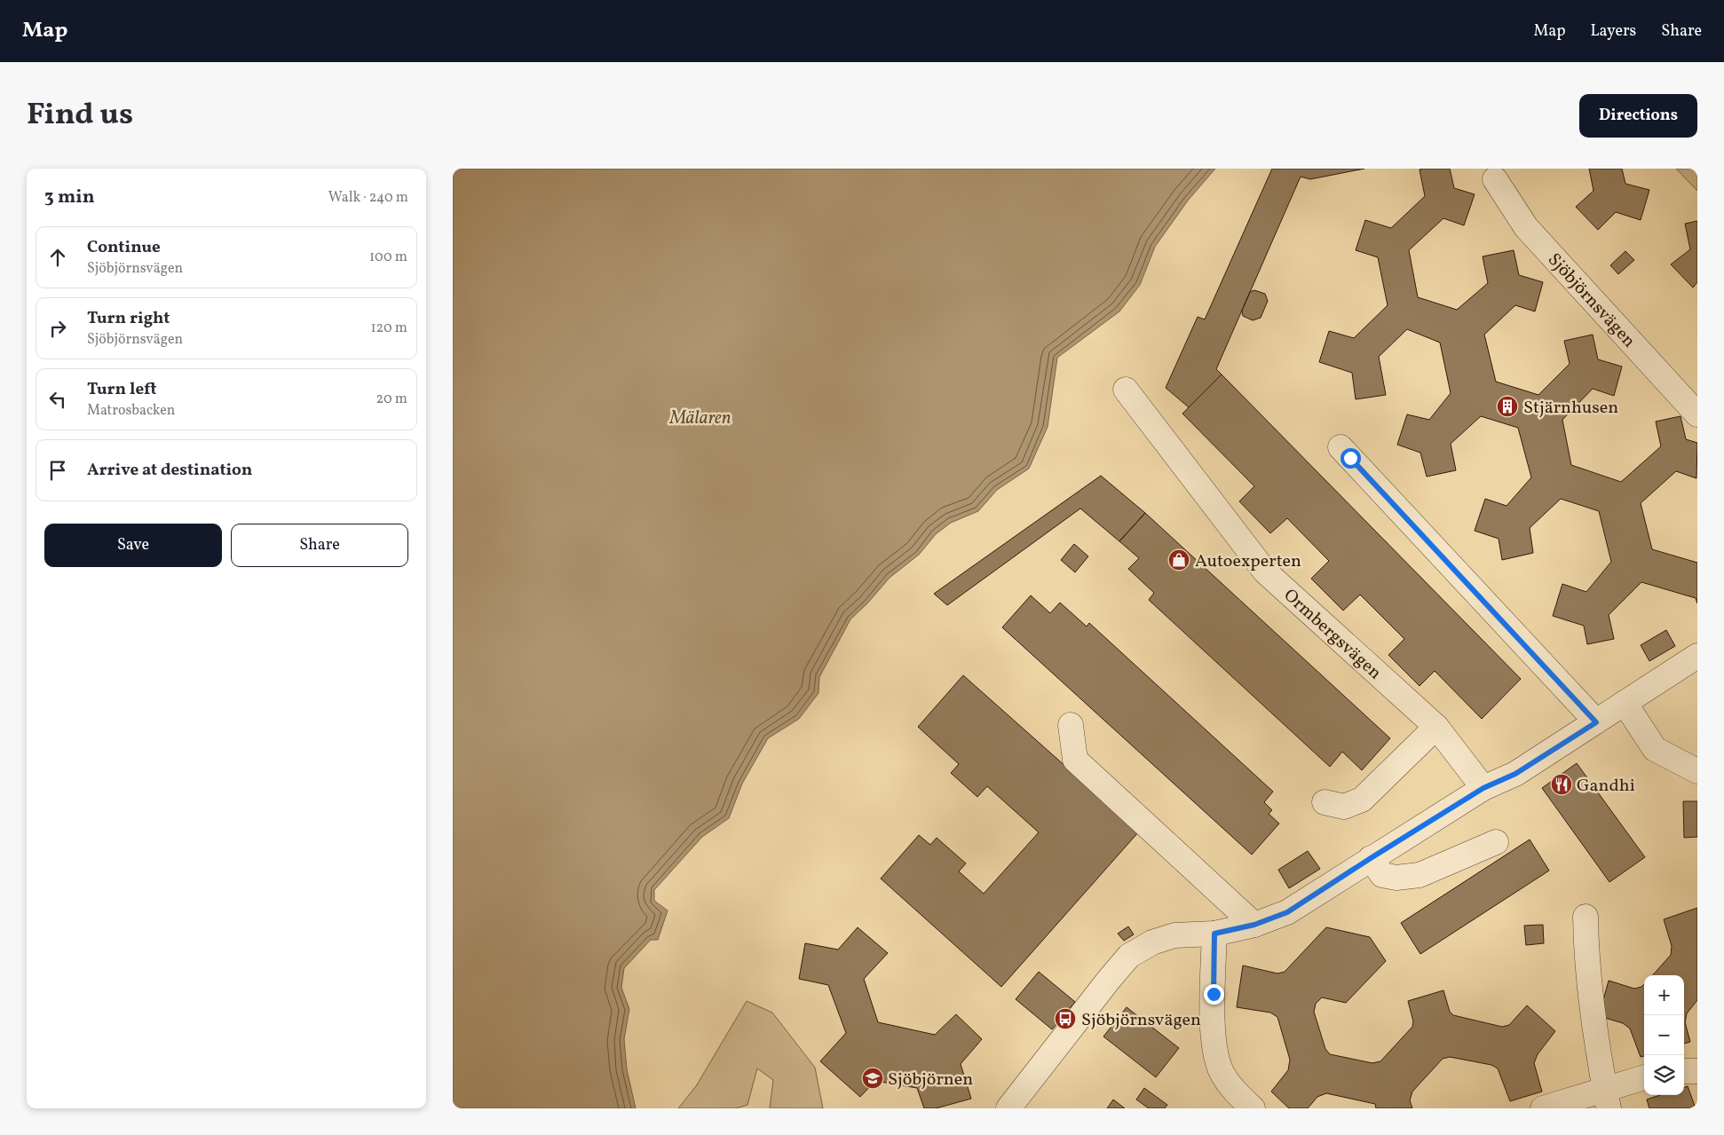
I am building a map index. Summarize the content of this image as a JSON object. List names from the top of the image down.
{
  "streets": {
    "street": ["Sjöbjörnsvägen", "Ormbergsvägen"]
  },
  "water": ["Mälaren"],
  "places": {
    "building": ["Stjärnhusen"],
    "shop": ["Autoexperten"],
    "restaurant": ["Gandhi"],
    "bus stop": ["Sjöbjörnsvägen"],
    "school or university": ["Sjöbjörnen"]
  },
  "page": {
    "header": "Map",
    "nav": ["Map", "Layers", "Share"],
    "title": "Find us",
    "buttons": [
      "Directions",
      ["Save", "Share"]
    ],
    "heading": ["3 min", "Walk · 240 m"],
    "list": [
      ["Continue", "Sjöbjörnsvägen", "100 m"],
      ["Turn right", "Sjöbjörnsvägen", "120 m"],
      ["Turn left", "Matrosbacken", "20 m"],
      "Arrive at destination"
    ],
    "map_buttons": ["+", "−"]
  }
}
